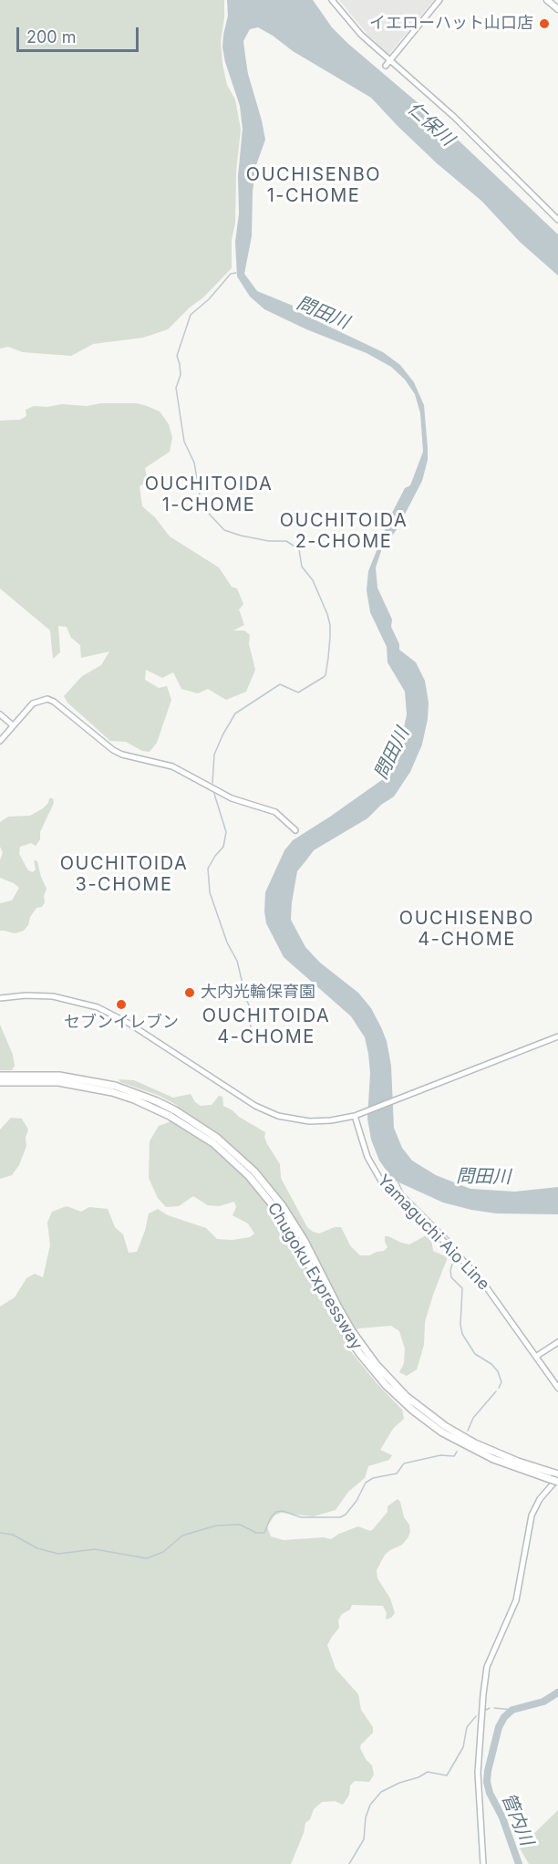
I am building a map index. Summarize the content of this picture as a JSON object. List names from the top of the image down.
{
  "streets": {
    "highway": ["Chugoku Expressway"],
    "street": ["Yamaguchi Aio Line"]
  },
  "districts": [
    "OUCHISENBO 1-CHOME",
    "OUCHITOIDA 1-CHOME",
    "OUCHITOIDA 2-CHOME",
    "OUCHITOIDA 3-CHOME",
    "OUCHISENBO 4-CHOME",
    "OUCHITOIDA 4-CHOME"
  ],
  "water": ["仁保川", "問田川", "管内川"],
  "places": ["イエローハット山口店", "大内光輪保育園", "セブンイレブン"],
  "scale_bar": "200 m"
}
